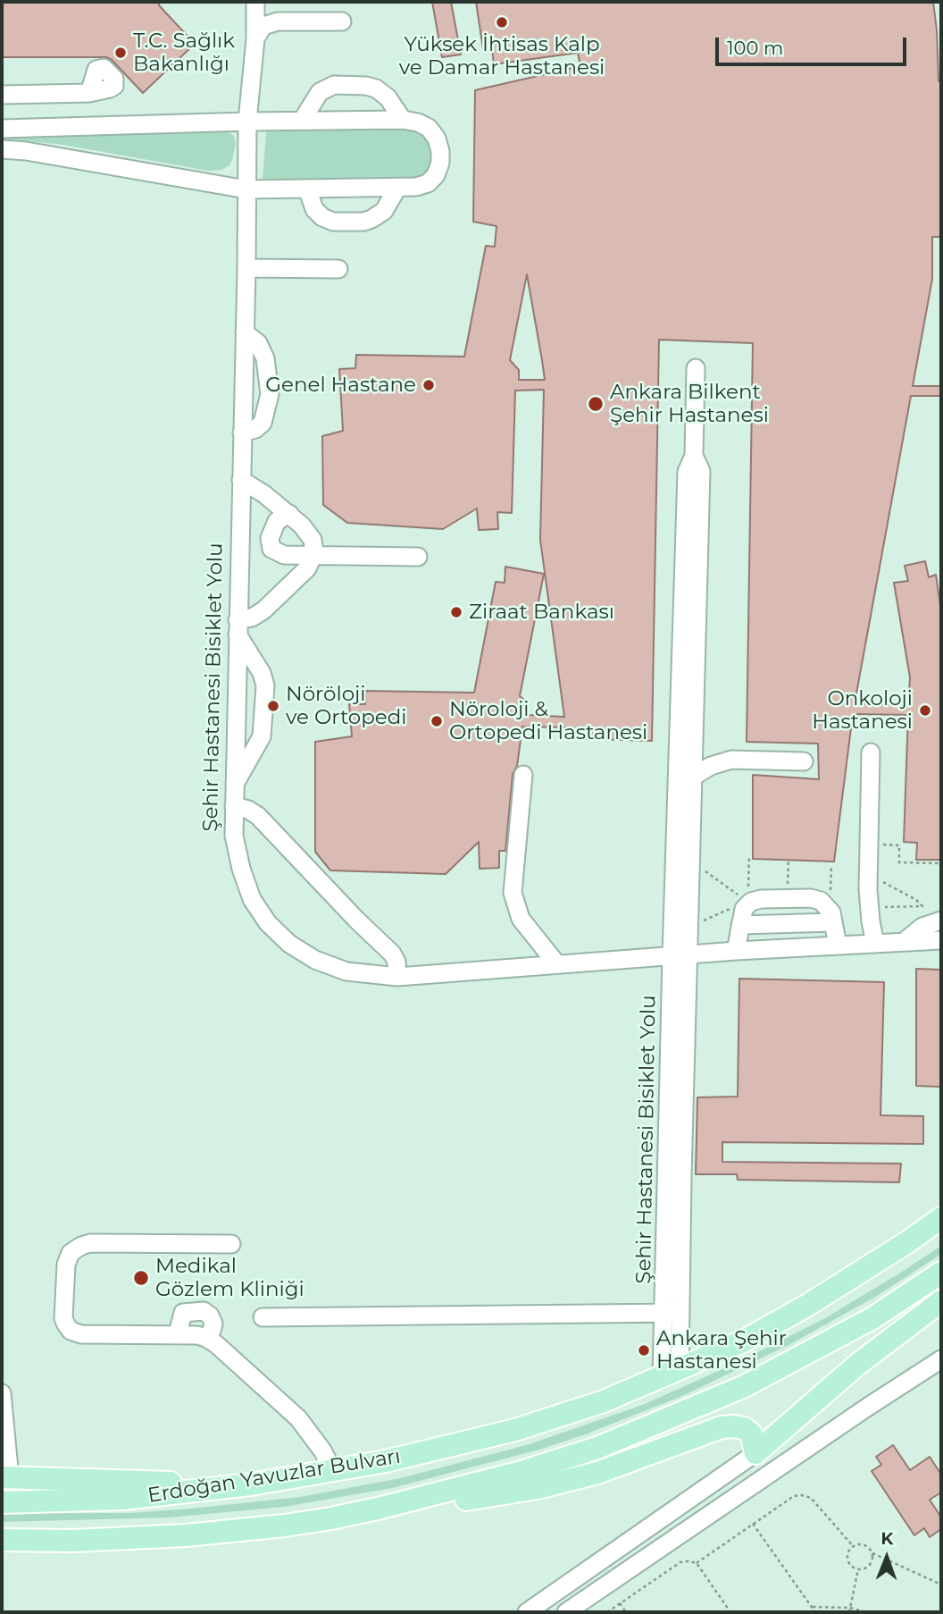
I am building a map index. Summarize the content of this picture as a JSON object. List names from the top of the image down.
{
  "streets": {
    "main road": ["Erdoğan Yavuzlar Bulvarı"]
  },
  "places": [
    "Yüksek İhtisas Kalp ve Damar Hastanesi",
    "T.C. Sağlık Bakanlığı",
    "Genel Hastane",
    "Ankara Bilkent Şehir Hastanesi",
    "Ziraat Bankası",
    "Nöröloji ve Ortopedi",
    "Onkoloji Hastanesi",
    "Nöroloji & Ortopedi Hastanesi",
    "Medikal Gözlem Kliniği",
    "Ankara Şehir Hastanesi"
  ],
  "scale_bar": "100 m",
  "north": "top"
}
